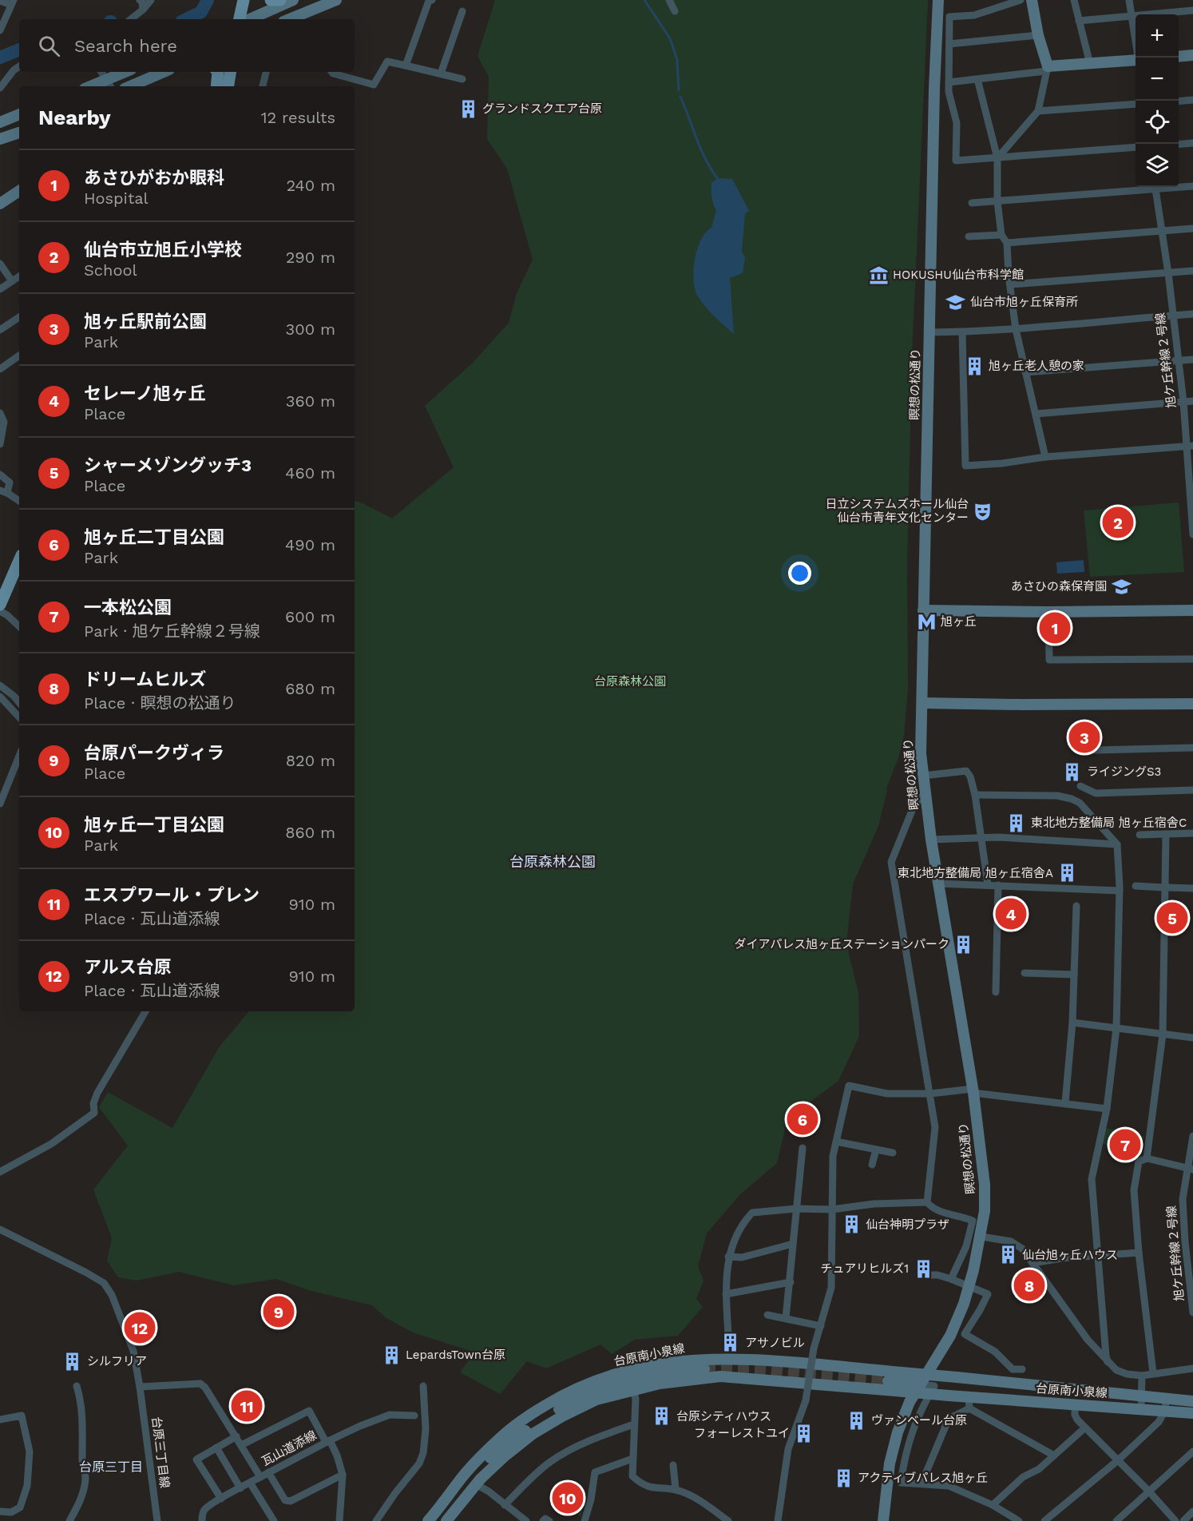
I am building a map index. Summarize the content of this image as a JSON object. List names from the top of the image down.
{
  "streets": {
    "street": [
      "旭ケ丘幹線２号線",
      "瞑想の松通り",
      "台原南小泉線",
      "瓦山道添線",
      "台原三丁目線"
    ]
  },
  "crossings": [
    ["瓦山道添線", "台原三丁目線"]
  ],
  "districts": ["台原森林公園", "台原三丁目"],
  "parks": ["台原森林公園"],
  "places": {
    "building": [
      "グランドスクエア台原",
      "旭ヶ丘老人憩の家",
      "ライジングS3",
      "東北地方整備局 旭ヶ丘宿舎C",
      "東北地方整備局 旭ヶ丘宿舎A",
      "ダイアパレス旭ヶ丘ステーションパーク",
      "仙台神明プラザ",
      "仙台旭ヶ丘ハウス",
      "チュアリヒルズ1",
      "アサノビル",
      "LepardsTown台原",
      "シルフリア",
      "台原シティハウス",
      "ヴァンベール台原",
      "フォーレストユイ",
      "アクティブパレス旭ヶ丘"
    ],
    "museum": ["HOKUSHU仙台市科学館"],
    "school or university": ["仙台市旭ヶ丘保育所", "あさひの森保育園"],
    "theatre": ["日立システムズホール仙台 仙台市青年文化センター"],
    "metro station": ["旭ヶ丘"]
  },
  "page": {
    "map_buttons": ["+", "−"],
    "search": "Search here",
    "heading": ["Nearby", "12 results"],
    "list": [
      {
        "mark": "1",
        "name": "あさひがおか眼科",
        "note": "Hospital",
        "value": "240 m"
      },
      {
        "mark": "2",
        "name": "仙台市立旭丘小学校",
        "note": "School",
        "value": "290 m"
      },
      {
        "mark": "3",
        "name": "旭ヶ丘駅前公園",
        "note": "Park",
        "value": "300 m"
      },
      {
        "mark": "4",
        "name": "セレーノ旭ヶ丘",
        "note": "Place",
        "value": "360 m"
      },
      {
        "mark": "5",
        "name": "シャーメゾングッチ3",
        "note": "Place",
        "value": "460 m"
      },
      {
        "mark": "6",
        "name": "旭ヶ丘二丁目公園",
        "note": "Park",
        "value": "490 m"
      },
      {
        "mark": "7",
        "name": "一本松公園",
        "note": "Park · 旭ケ丘幹線２号線",
        "value": "600 m"
      },
      {
        "mark": "8",
        "name": "ドリームヒルズ",
        "note": "Place · 瞑想の松通り",
        "value": "680 m"
      },
      {
        "mark": "9",
        "name": "台原パークヴィラ",
        "note": "Place",
        "value": "820 m"
      },
      {
        "mark": "10",
        "name": "旭ヶ丘一丁目公園",
        "note": "Park",
        "value": "860 m"
      },
      {
        "mark": "11",
        "name": "エスプワール・プレン",
        "note": "Place · 瓦山道添線",
        "value": "910 m"
      },
      {
        "mark": "12",
        "name": "アルス台原",
        "note": "Place · 瓦山道添線",
        "value": "910 m"
      }
    ],
    "pins": [
      "2",
      "1",
      "3",
      "4",
      "5",
      "6",
      "7",
      "8",
      "9",
      "12",
      "11",
      "10"
    ]
  }
}
